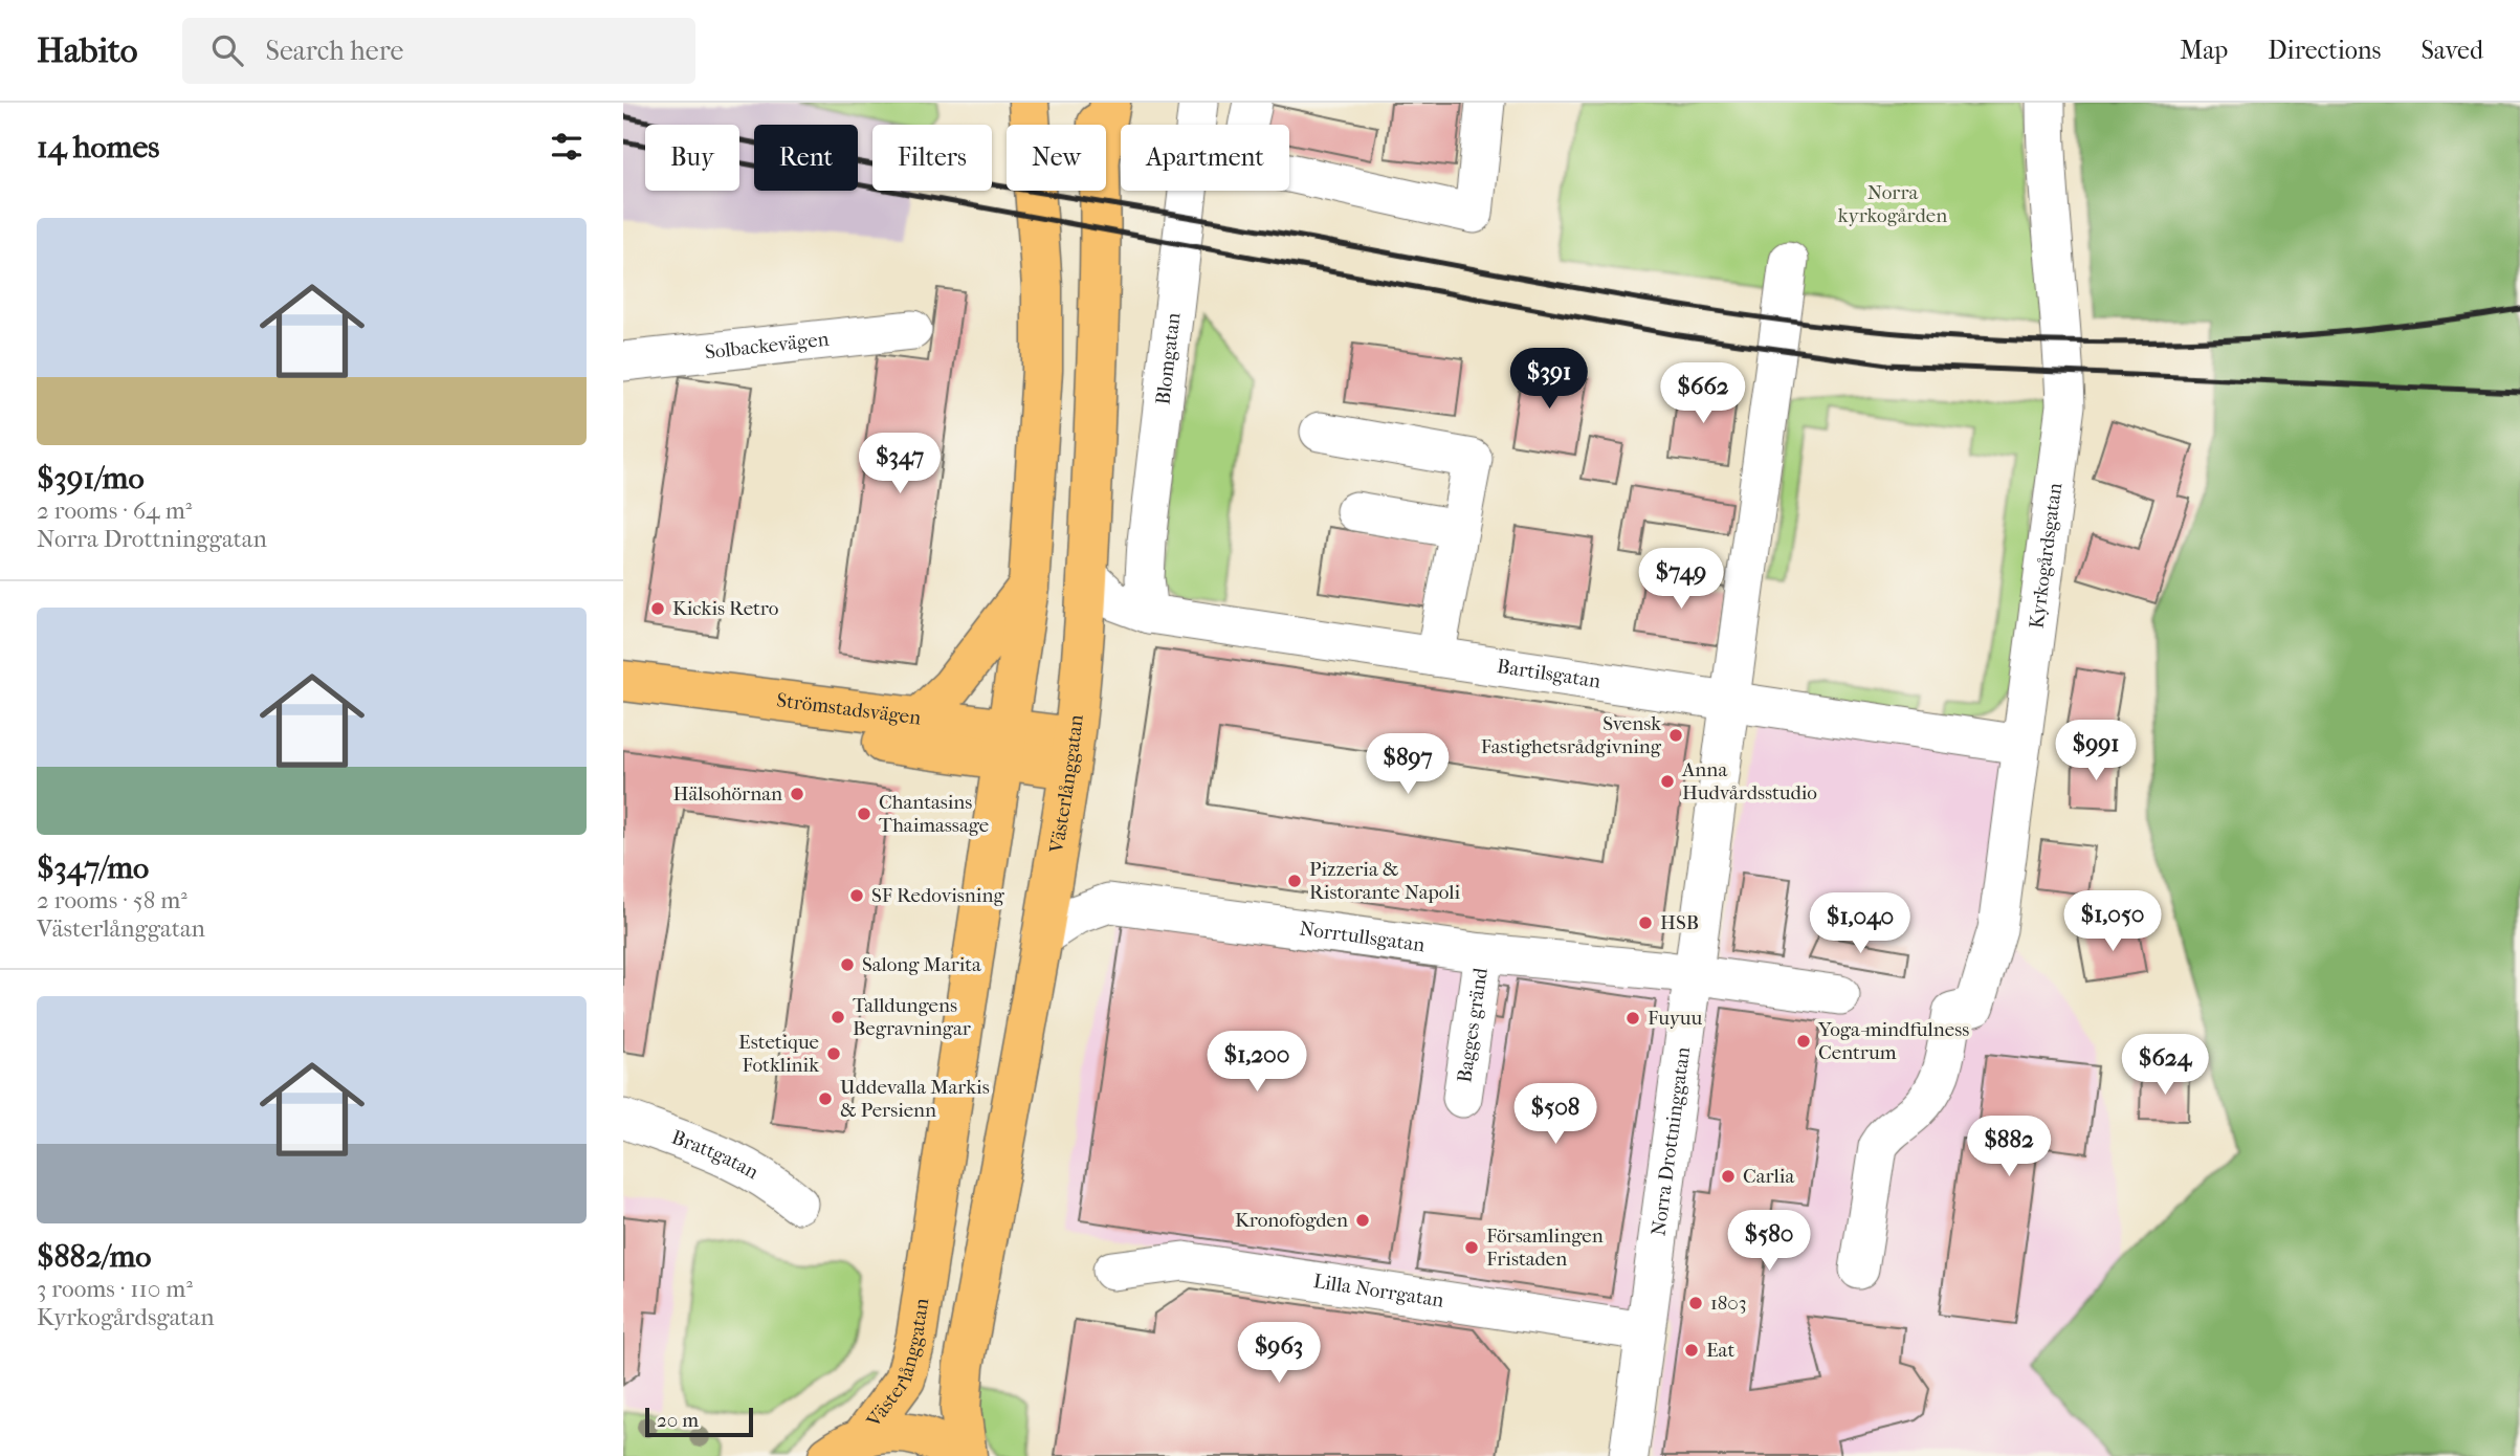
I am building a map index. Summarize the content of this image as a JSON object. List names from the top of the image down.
{
  "streets": {
    "main road": ["Strömstadsvägen", "Västerlånggatan"],
    "street": [
      "Solbackevägen",
      "Blomgatan",
      "Kyrkogårdsgatan",
      "Bartilsgatan",
      "Norrtullsgatan",
      "Bagges gränd",
      "Norra Drottninggatan",
      "Brattgatan",
      "Lilla Norrgatan"
    ]
  },
  "crossings": [
    ["Blomgatan", "Bartilsgatan"],
    ["Kyrkogårdsgatan", "Bartilsgatan"],
    ["Bartilsgatan", "Västerlånggatan"],
    ["Bartilsgatan", "Norra Drottninggatan"],
    ["Strömstadsvägen", "Västerlånggatan"],
    ["Västerlånggatan", "Norrtullsgatan"],
    ["Norrtullsgatan", "Bagges gränd"],
    ["Norrtullsgatan", "Norra Drottninggatan"],
    ["Norra Drottninggatan", "Lilla Norrgatan"]
  ],
  "parks": ["Norra kyrkogården"],
  "places": [
    "Kickis Retro",
    "Svensk Fastighetsrådgivning",
    "Anna Hudvårdsstudio",
    "Hälsohörnan",
    "Chantasins Thaimassage",
    "Pizzeria & Ristorante Napoli",
    "SF Redovisning",
    "HSB",
    "Salong Marita",
    "Talldungens Begravningar",
    "Fuyuu",
    "Yoga-mindfulness Centrum",
    "Estetique Fotklinik",
    "Uddevalla Markis & Persienn",
    "Carlia",
    "Kronofogden",
    "Församlingen Fristaden",
    "1803",
    "Eat"
  ],
  "scale_bar": "20 m",
  "page": {
    "header": "Habito",
    "search": "Search here",
    "nav": ["Map", "Directions", "Saved"],
    "heading": "14 homes",
    "chip": [
      "Buy",
      "Rent",
      "Filters",
      "New",
      "Apartment"
    ],
    "list": [
      {
        "name": "$391/mo",
        "note": "2 rooms · 64 m² · Norra Drottninggatan"
      },
      {
        "name": "$347/mo",
        "note": "2 rooms · 58 m² · Västerlånggatan"
      },
      {
        "name": "$882/mo",
        "note": "3 rooms · 110 m² · Kyrkogårdsgatan"
      }
    ],
    "price": [
      "$391",
      "$662",
      "$347",
      "$749",
      "$991",
      "$897",
      "$1,050",
      "$1,040",
      "$1,200",
      "$624",
      "$508",
      "$882",
      "$580",
      "$963"
    ],
    "scale": "20 m"
  }
}
